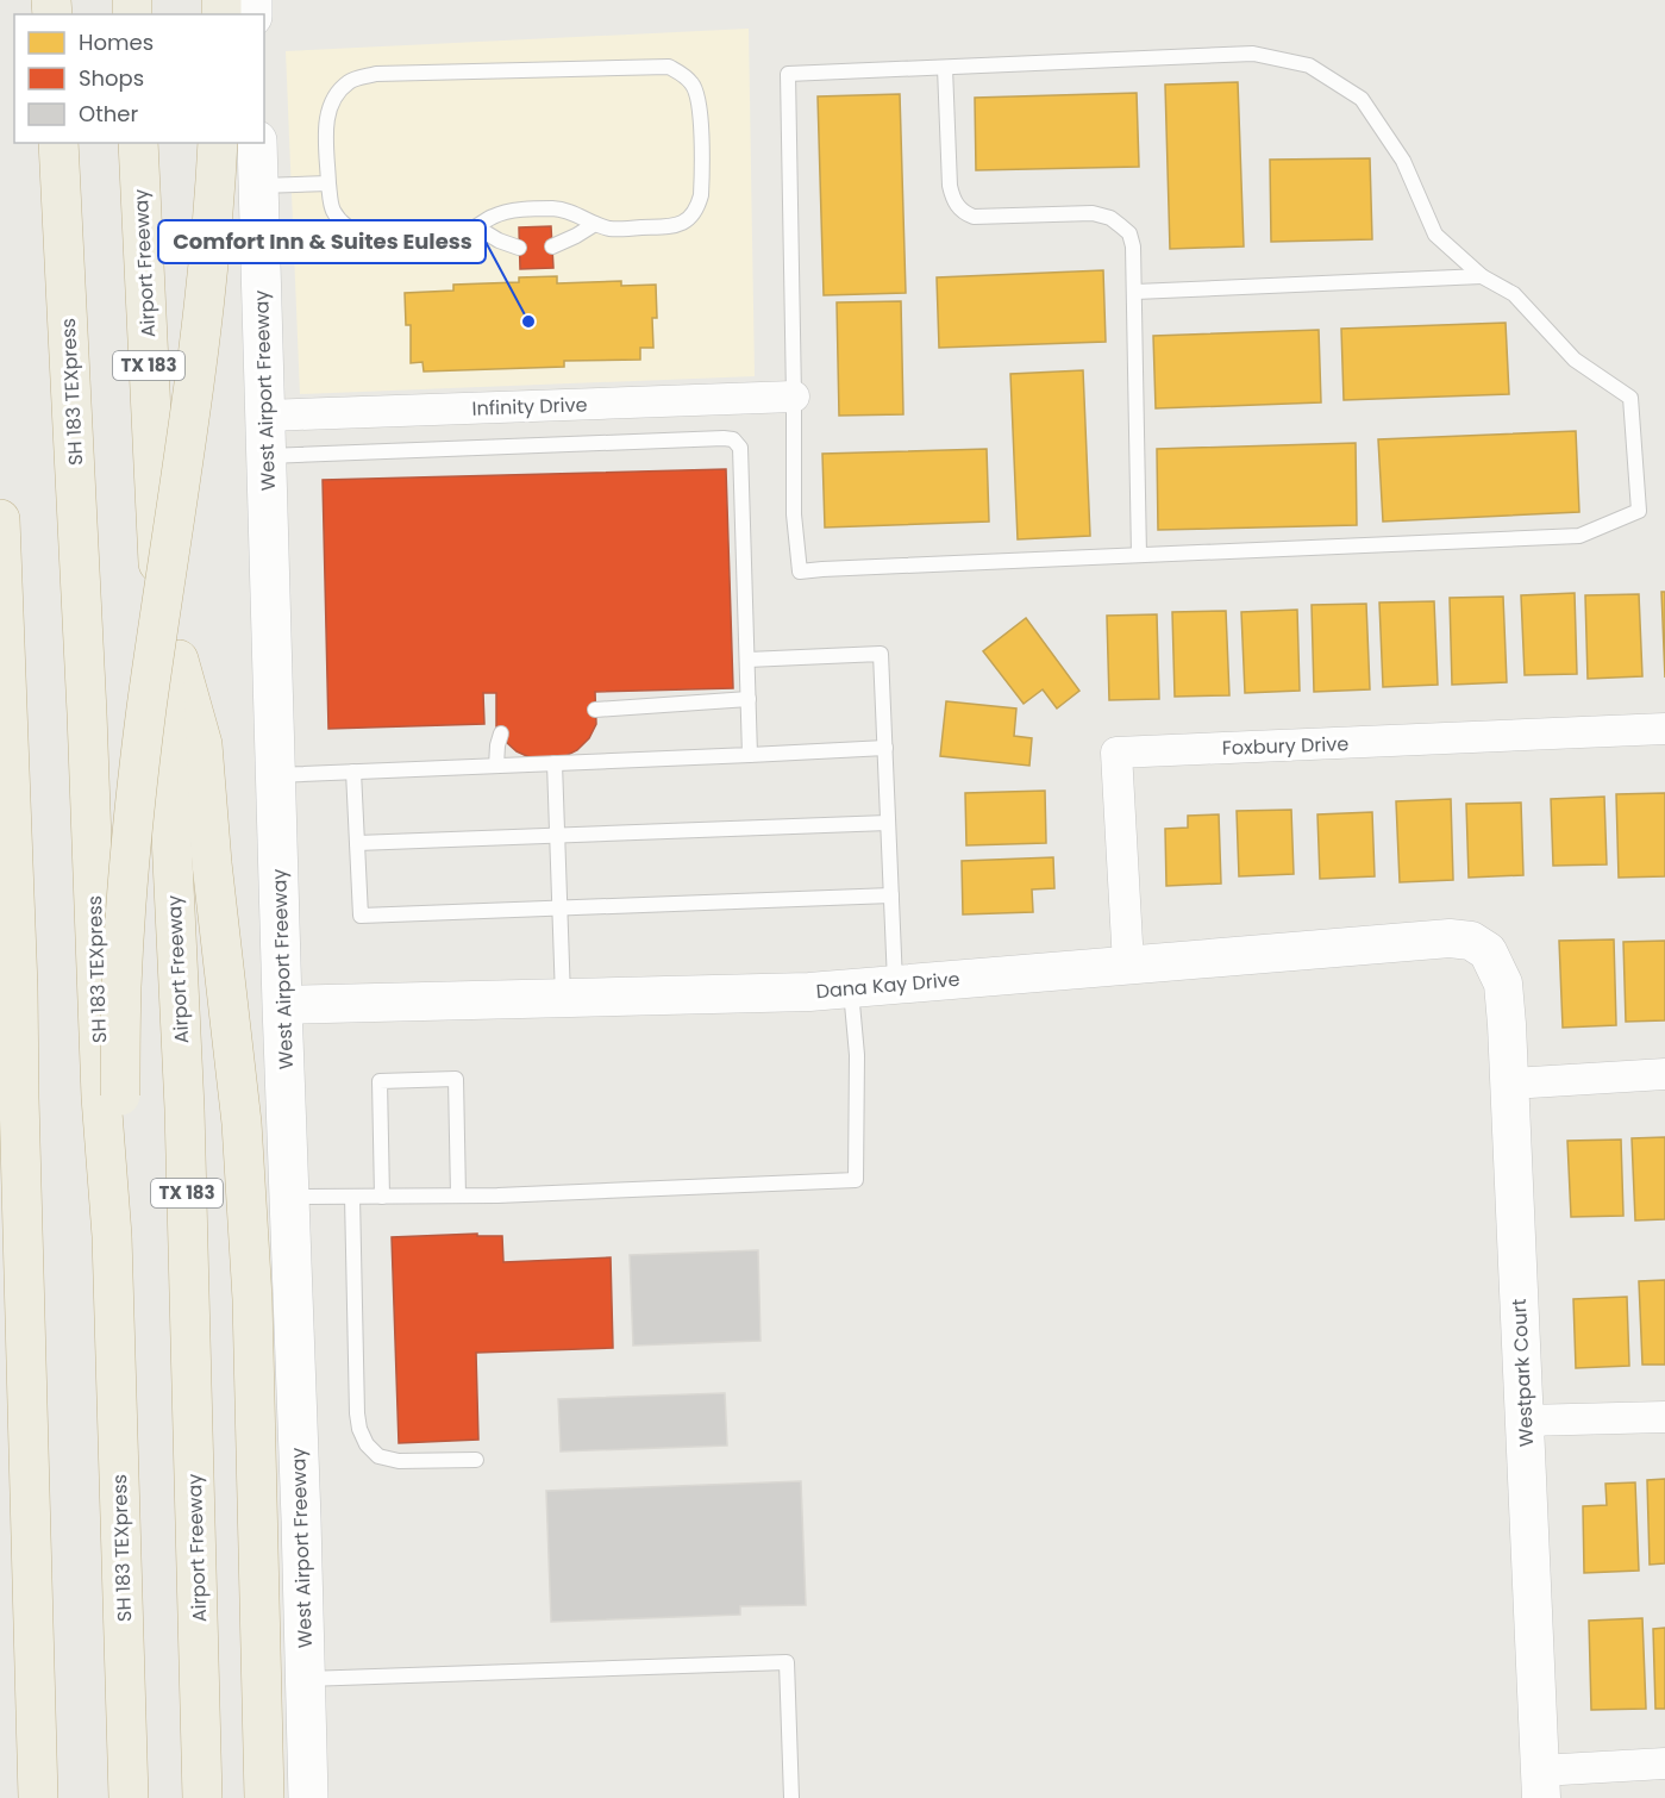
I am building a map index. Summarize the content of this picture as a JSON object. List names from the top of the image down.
{
  "streets": {
    "highway": ["Airport Freeway", "TX 183", "SH 183 TEXpress"],
    "main road": ["West Airport Freeway"],
    "street": [
      "Infinity Drive",
      "Foxbury Drive",
      "Dana Kay Drive",
      "Westpark Court"
    ]
  },
  "crossings": [
    ["West Airport Freeway", "Infinity Drive"],
    ["West Airport Freeway", "Dana Kay Drive"],
    ["Foxbury Drive", "Dana Kay Drive"],
    ["Dana Kay Drive", "Westpark Court"]
  ],
  "places": ["Comfort Inn & Suites Euless"],
  "legend": ["Homes", "Shops", "Other"]
}
